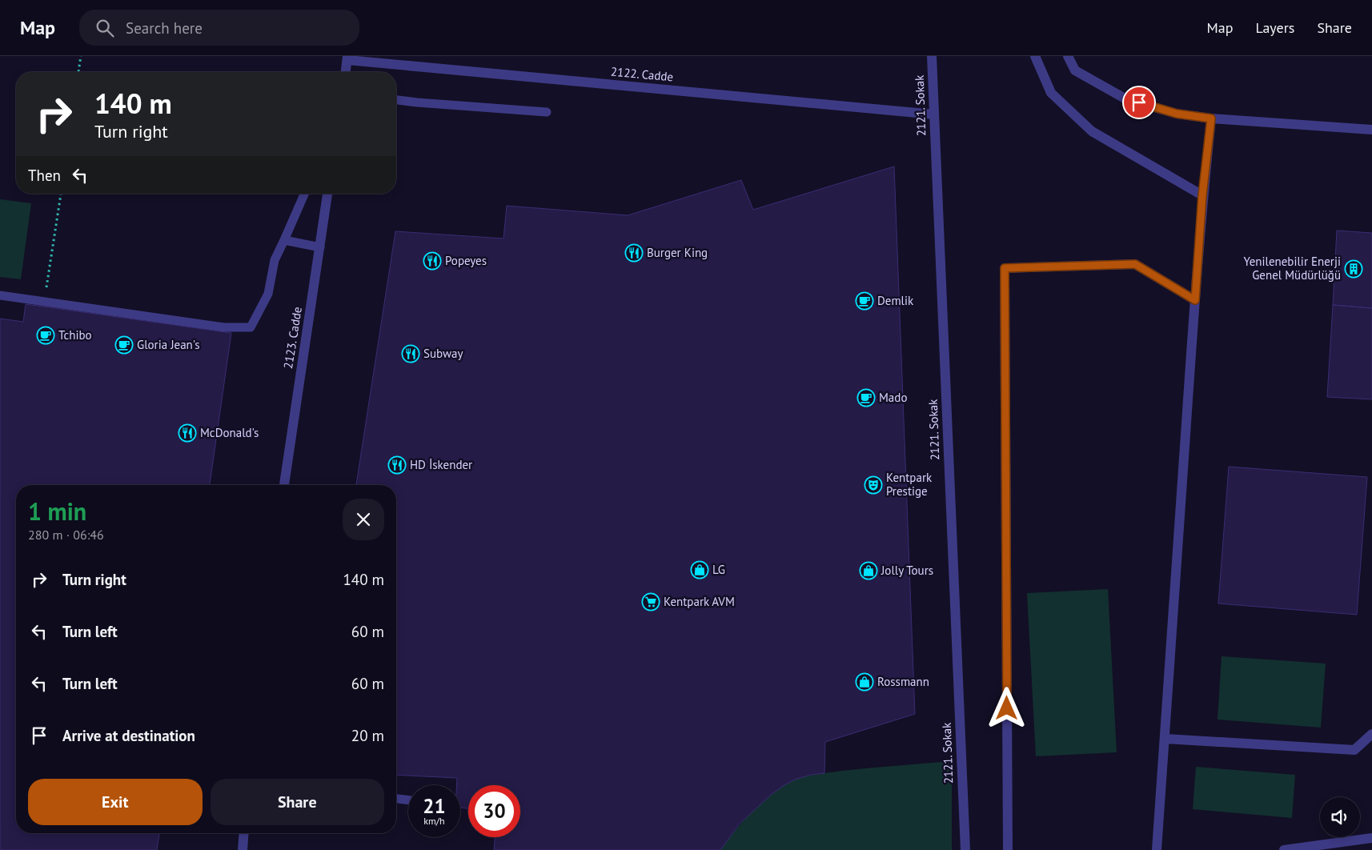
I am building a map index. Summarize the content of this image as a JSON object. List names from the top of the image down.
{
  "streets": {
    "street": ["2122. Cadde", "2121. Sokak", "2123. Cadde"]
  },
  "crossings": [
    ["2122. Cadde", "2121. Sokak"]
  ],
  "places": {
    "restaurant": [
      "Burger King",
      "Popeyes",
      "Subway",
      "McDonald's",
      "HD İskender"
    ],
    "building": ["Yenilenebilir Enerji Genel Müdürlüğü"],
    "cafe": [
      "Demlik",
      "Tchibo",
      "Gloria Jean's",
      "Mado"
    ],
    "theatre": ["Kentpark Prestige"],
    "shop": ["LG", "Jolly Tours", "Rossmann"],
    "supermarket": ["Kentpark AVM"]
  },
  "page": {
    "header": "Map",
    "search": "Search here",
    "nav": ["Map", "Layers", "Share"],
    "turn": ["140 m", "Turn right"],
    "then": "Then",
    "heading": ["1 min", "280 m · 06:46"],
    "list": [
      {
        "name": "Turn right",
        "value": "140 m"
      },
      {
        "name": "Turn left",
        "value": "60 m"
      },
      {
        "name": "Turn left",
        "value": "60 m"
      },
      {
        "name": "Arrive at destination",
        "value": "20 m"
      }
    ],
    "buttons": ["Exit", "Share"],
    "speed": "21 km/h",
    "limit": "30"
  }
}
